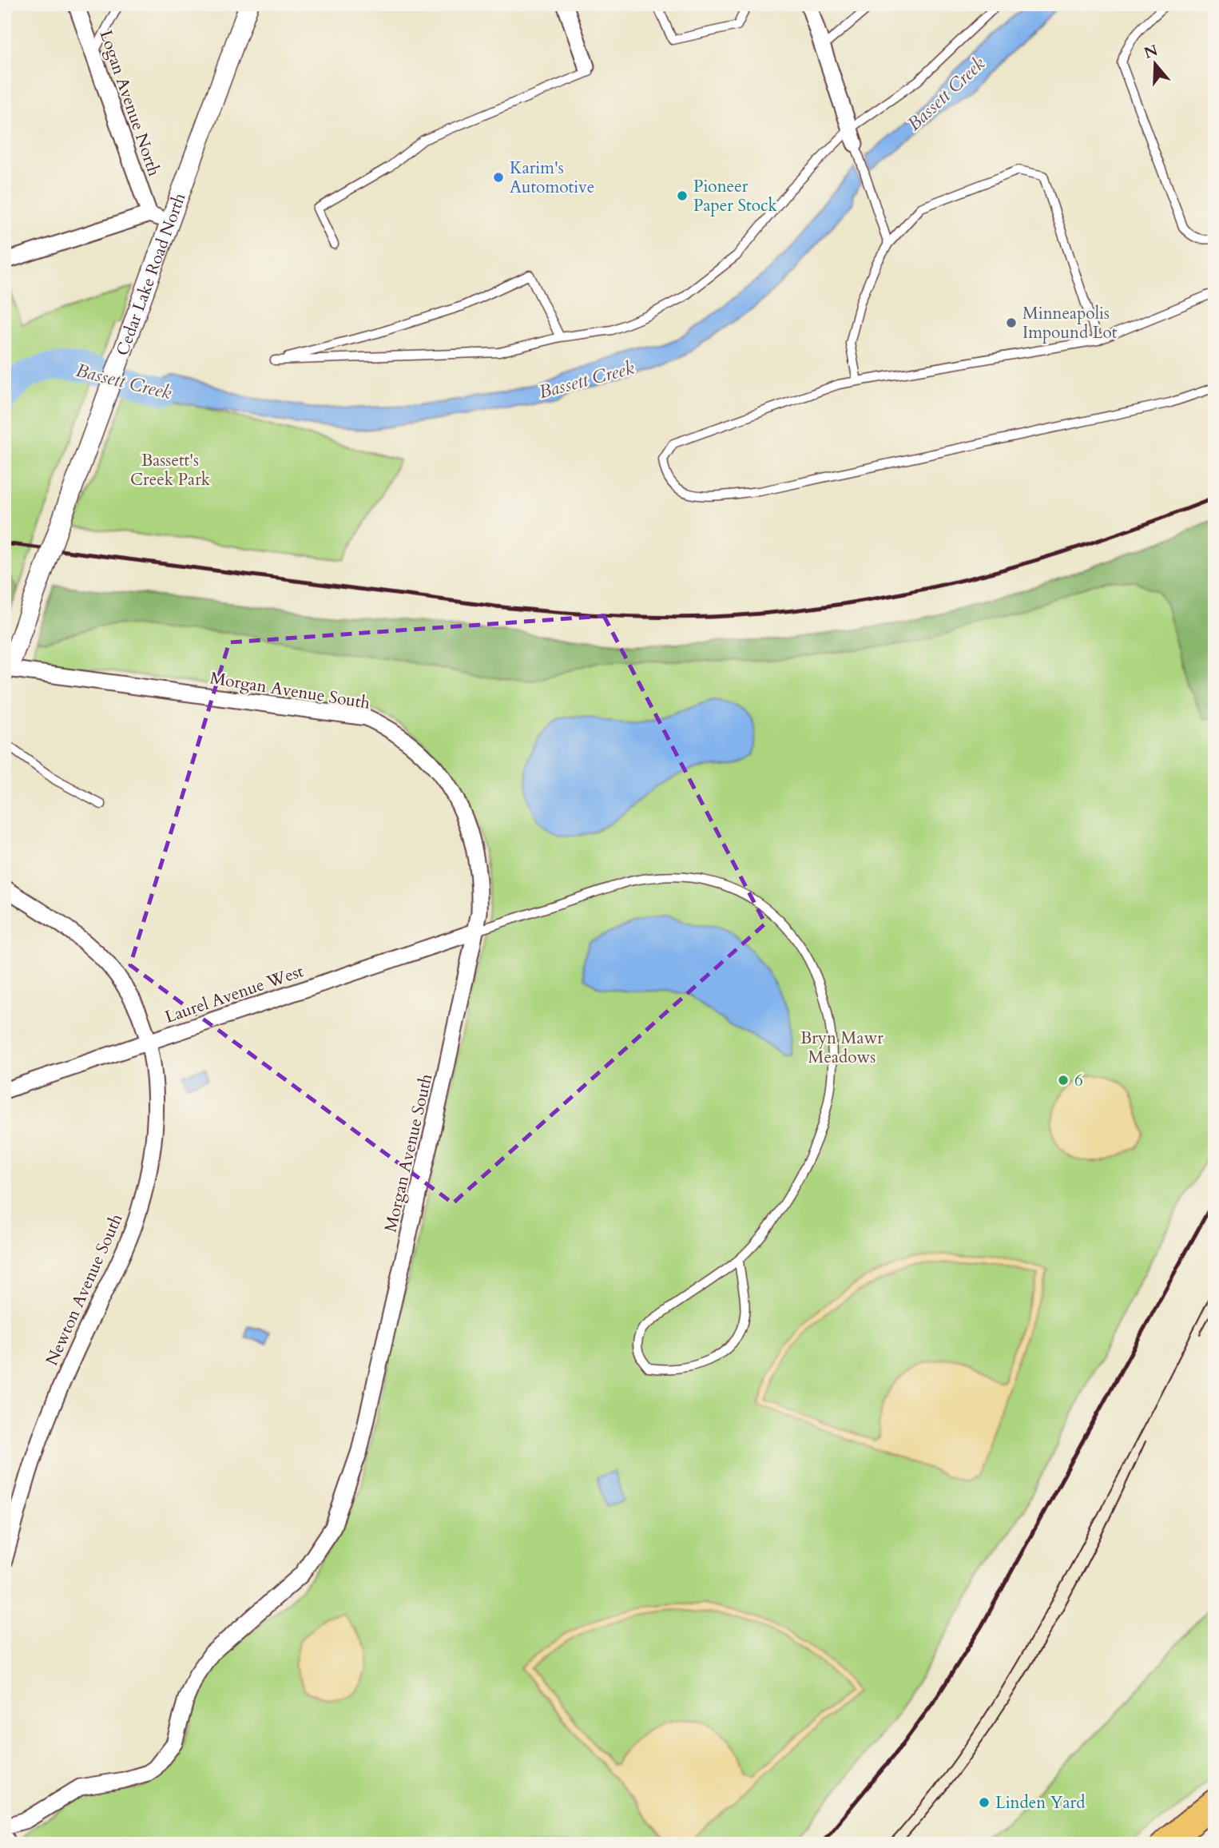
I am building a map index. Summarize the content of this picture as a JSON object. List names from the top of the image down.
{
  "streets": {
    "street": [
      "Logan Avenue North",
      "Cedar Lake Road North",
      "Morgan Avenue South",
      "Laurel Avenue West",
      "Newton Avenue South"
    ]
  },
  "crossings": [
    ["Cedar Lake Road North", "Morgan Avenue South"],
    ["Morgan Avenue South", "Laurel Avenue West"],
    ["Laurel Avenue West", "Newton Avenue South"]
  ],
  "water": ["Bassett Creek"],
  "parks": ["Bassett's Creek Park", "Bryn Mawr Meadows"],
  "places": [
    "Karim's Automotive",
    "Pioneer Paper Stock",
    "Minneapolis Impound Lot",
    "6",
    "Linden Yard"
  ],
  "north": "top"
}
